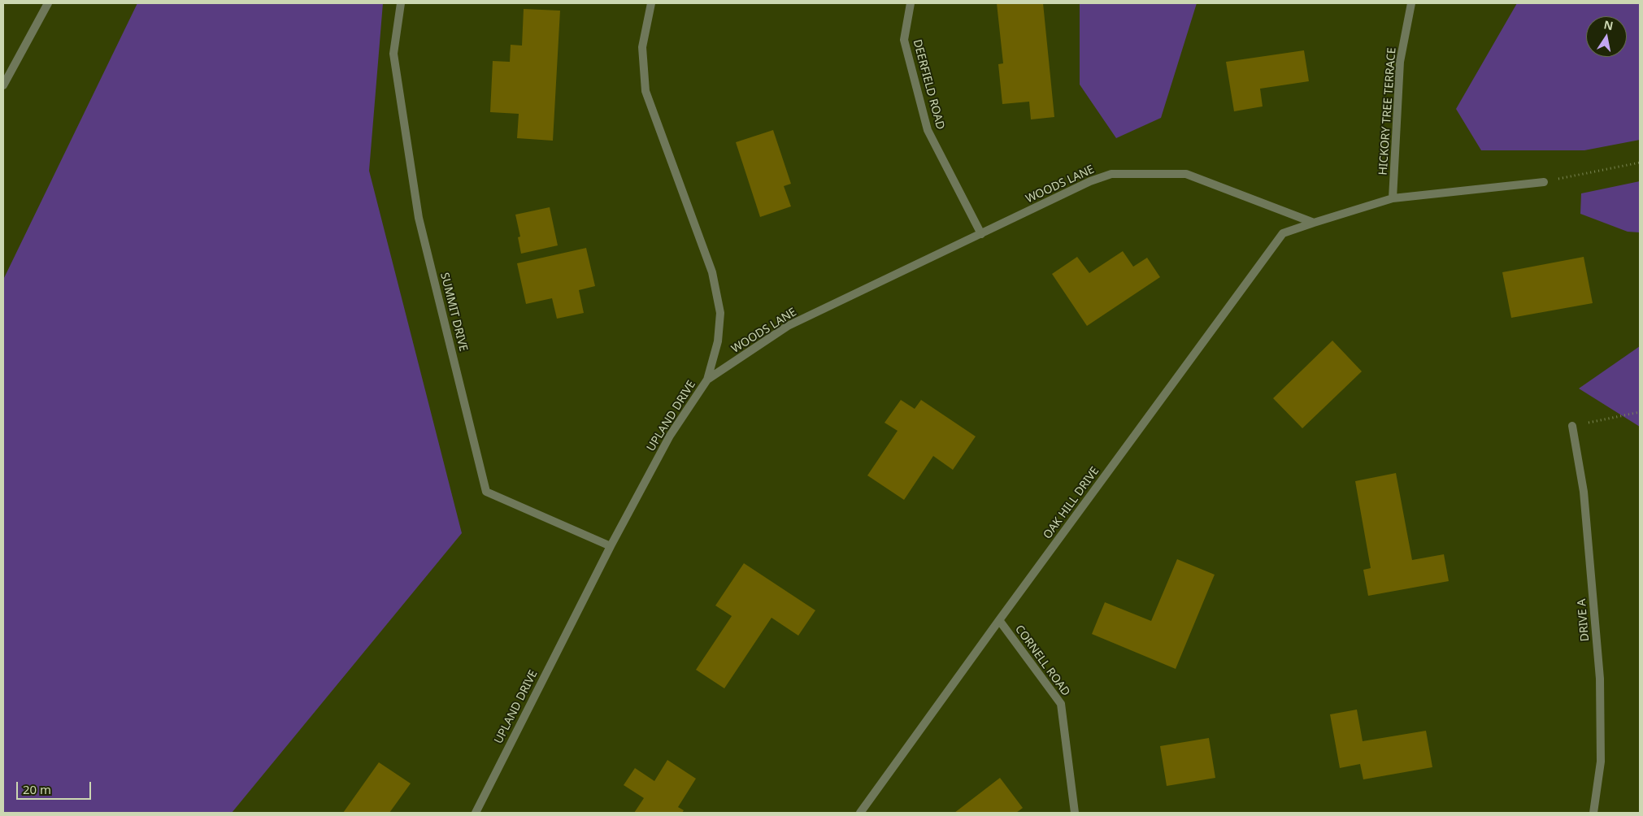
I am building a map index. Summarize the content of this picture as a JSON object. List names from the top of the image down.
{
  "streets": {
    "street": [
      "DEERFIELD ROAD",
      "HICKORY TREE TERRACE",
      "WOODS LANE",
      "SUMMIT DRIVE",
      "UPLAND DRIVE",
      "OAK HILL DRIVE",
      "DRIVE A",
      "CORNELL ROAD"
    ]
  },
  "crossings": [
    ["DEERFIELD ROAD", "WOODS LANE"],
    ["WOODS LANE", "UPLAND DRIVE"],
    ["WOODS LANE", "OAK HILL DRIVE"],
    ["SUMMIT DRIVE", "UPLAND DRIVE"],
    ["OAK HILL DRIVE", "CORNELL ROAD"]
  ],
  "scale_bar": "20 m",
  "north": "top"
}
